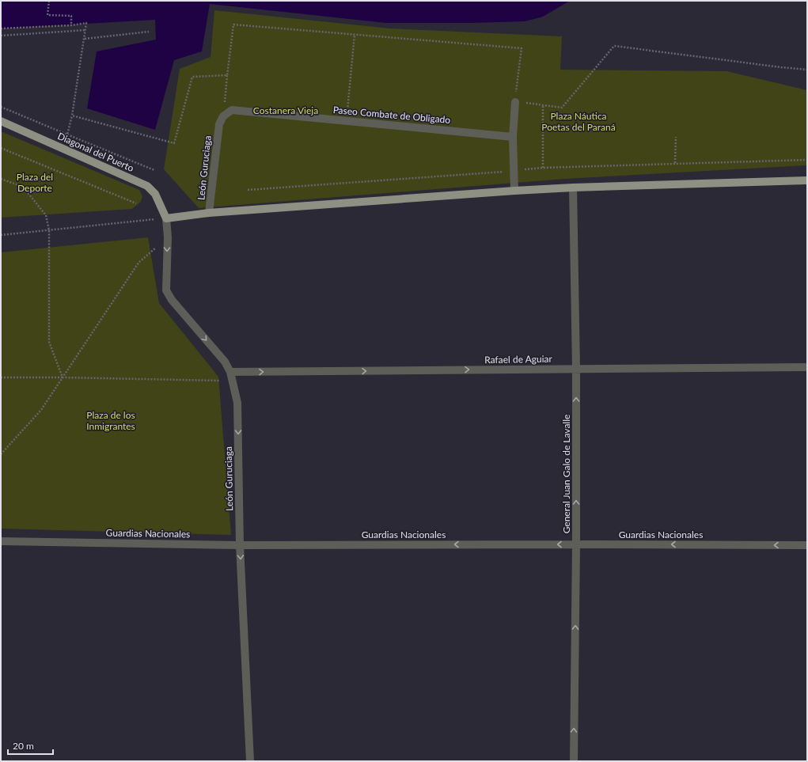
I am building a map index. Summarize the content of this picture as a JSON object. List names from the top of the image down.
{
  "streets": {
    "main road": ["Diagonal del Puerto"],
    "street": [
      "Paseo Combate de Obligado",
      "León Guruciaga",
      "Rafael de Aguiar",
      "General Juan Galo de Lavalle",
      "Guardias Nacionales"
    ]
  },
  "crossings": [
    ["Paseo Combate de Obligado", "León Guruciaga"],
    ["Diagonal del Puerto", "León Guruciaga"],
    ["León Guruciaga", "Rafael de Aguiar"],
    ["León Guruciaga", "Guardias Nacionales"],
    ["Rafael de Aguiar", "General Juan Galo de Lavalle"],
    ["General Juan Galo de Lavalle", "Guardias Nacionales"]
  ],
  "one_way": [
    "León Guruciaga",
    "Rafael de Aguiar",
    "General Juan Galo de Lavalle",
    "Guardias Nacionales"
  ],
  "parks": [
    "Costanera Vieja",
    "Plaza Náutica Poetas del Paraná",
    "Plaza del Deporte",
    "Plaza de los Inmigrantes"
  ],
  "scale_bar": "20 m"
}
